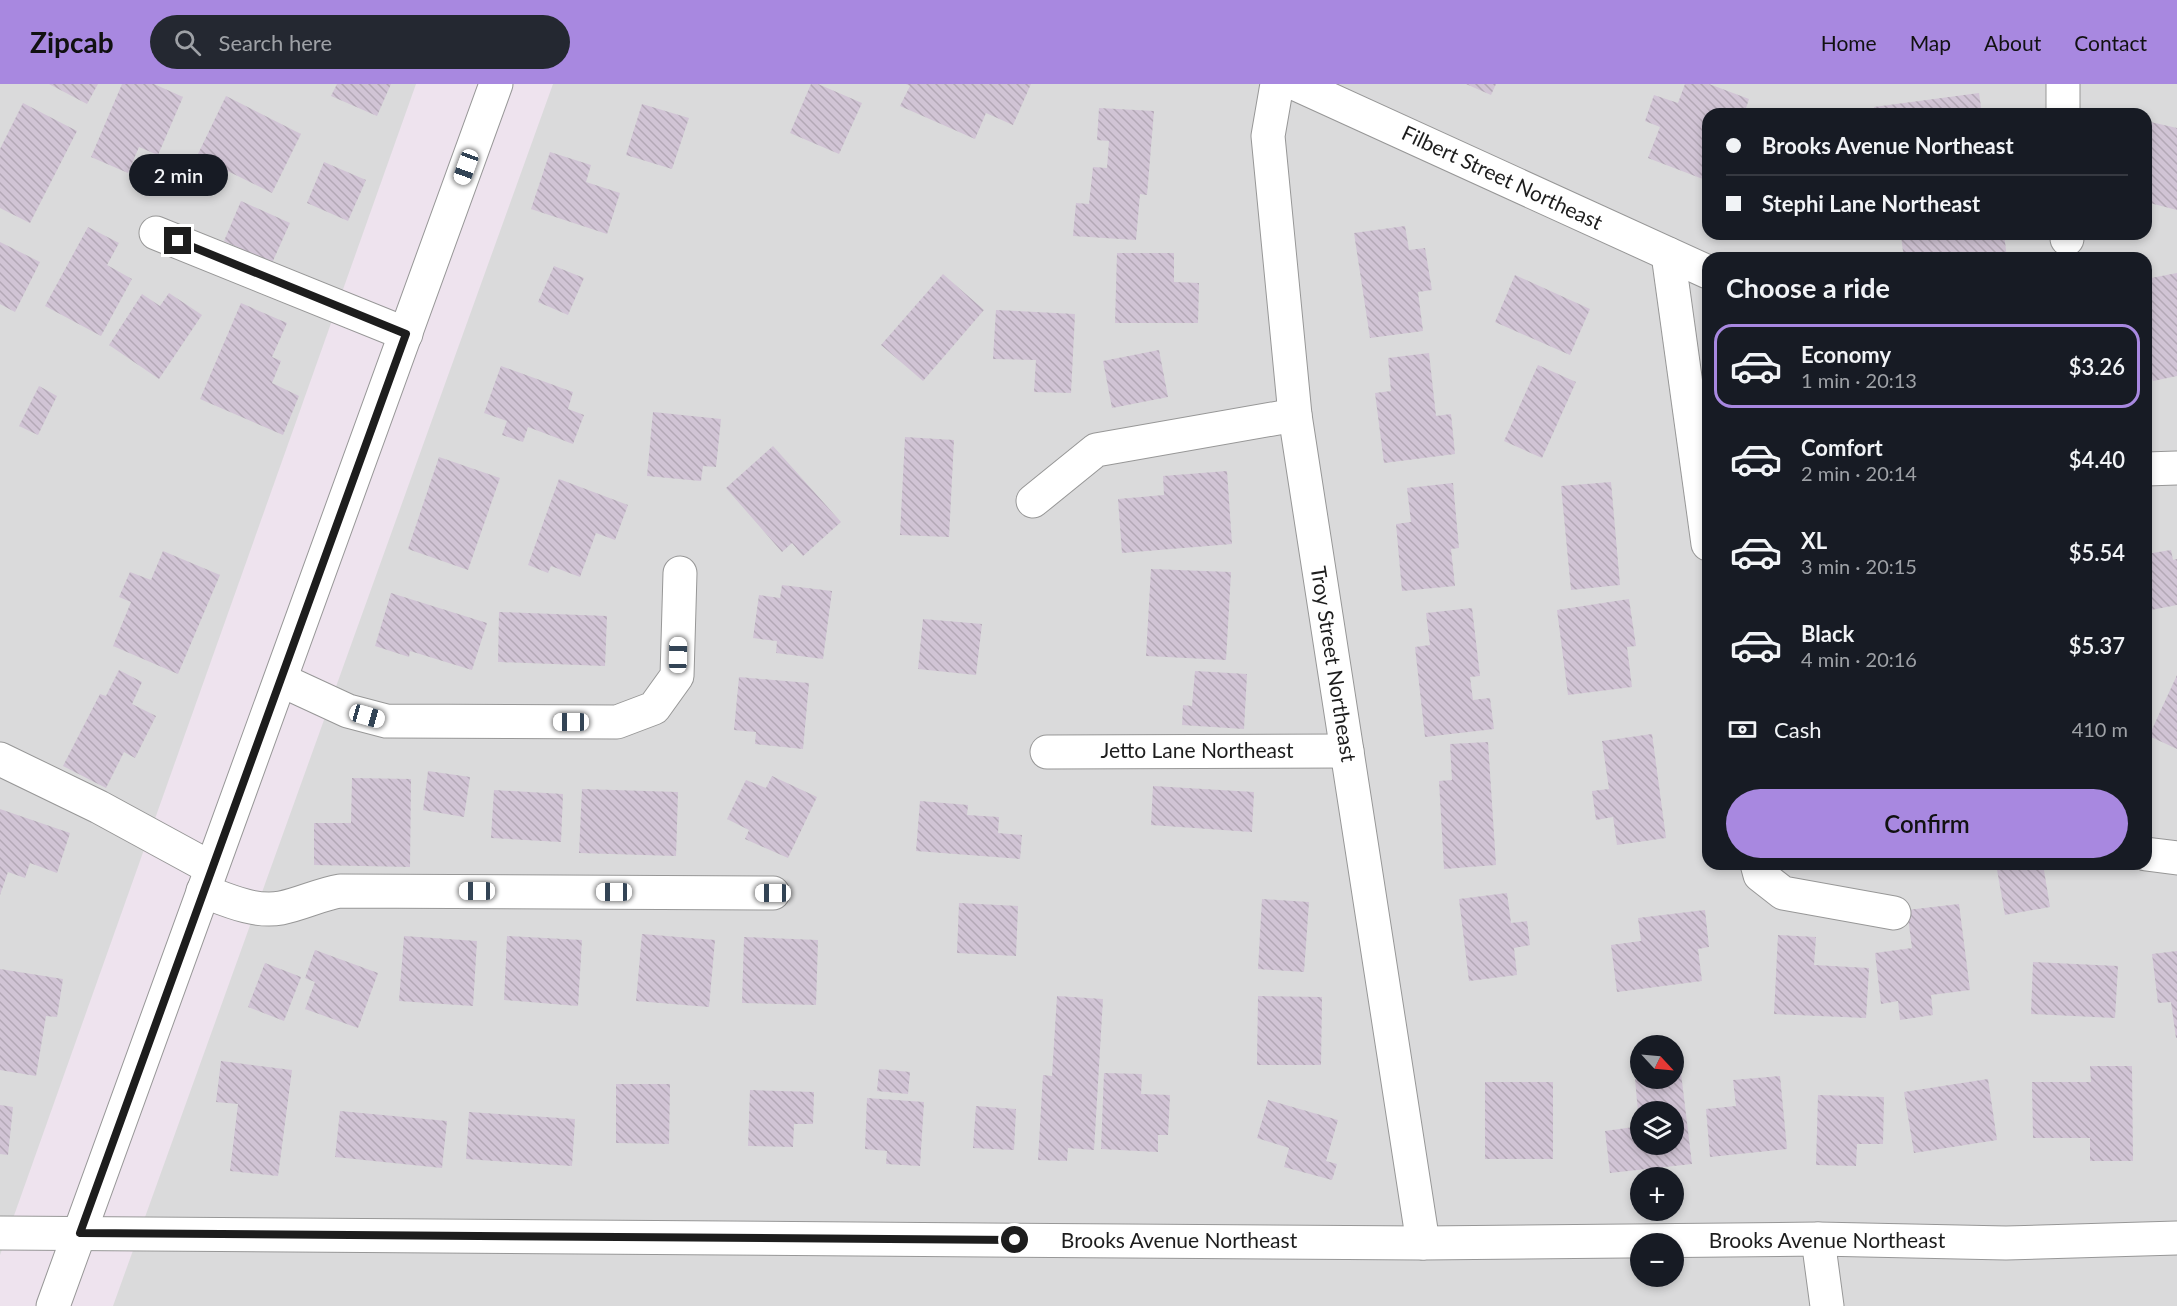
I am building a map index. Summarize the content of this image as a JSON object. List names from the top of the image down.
{
  "streets": {
    "street": [
      "Filbert Street Northeast",
      "Troy Street Northeast",
      "Jetto Lane Northeast",
      "Brooks Avenue Northeast"
    ]
  },
  "crossings": [
    ["Troy Street Northeast", "Jetto Lane Northeast"],
    ["Troy Street Northeast", "Brooks Avenue Northeast"]
  ],
  "north": "bottom right",
  "page": {
    "header": "Zipcab",
    "search": "Search here",
    "nav": [
      "Home",
      "Map",
      "About",
      "Contact"
    ],
    "banner": ["Brooks Avenue Northeast", "Stephi Lane Northeast"],
    "bubble": "2 min",
    "heading": "Choose a ride",
    "list": [
      {
        "name": "Economy",
        "note": "1 min · 20:13",
        "value": "$3.26"
      },
      {
        "name": "Comfort",
        "note": "2 min · 20:14",
        "value": "$4.40"
      },
      {
        "name": "XL",
        "note": "3 min · 20:15",
        "value": "$5.54"
      },
      {
        "name": "Black",
        "note": "4 min · 20:16",
        "value": "$5.37"
      }
    ],
    "pay": ["Cash", "410 m"],
    "buttons": "Confirm",
    "map_buttons": ["+", "−"]
  }
}
